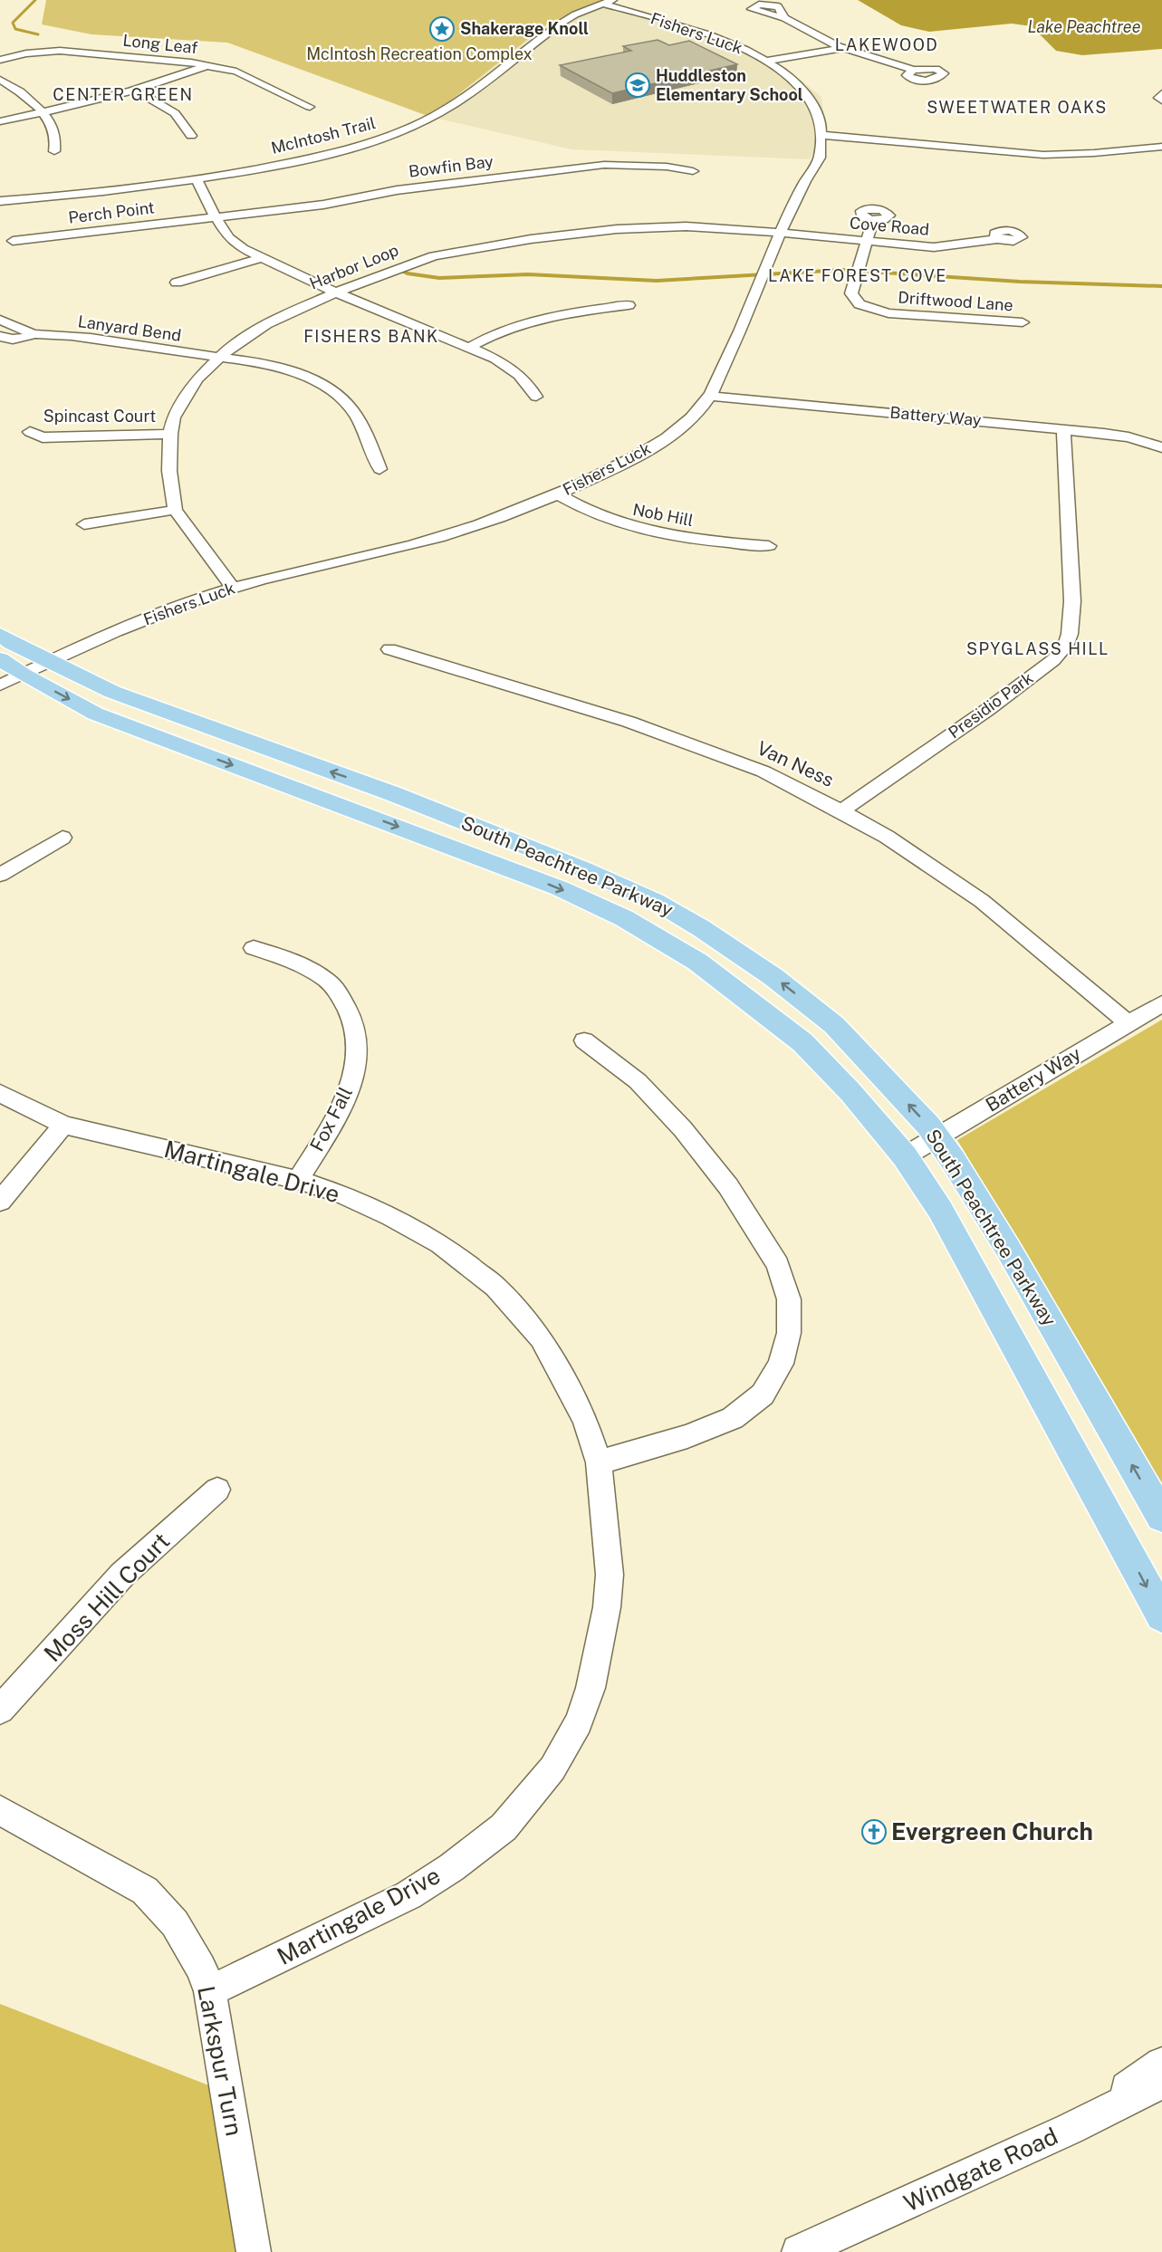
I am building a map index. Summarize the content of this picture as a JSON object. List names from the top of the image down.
{
  "streets": {
    "main road": ["South Peachtree Parkway"],
    "street": [
      "Fishers Luck",
      "Long Leaf",
      "McIntosh Trail",
      "Bowfin Bay",
      "Perch Point",
      "Cove Road",
      "Harbor Loop",
      "Driftwood Lane",
      "Lanyard Bend",
      "Spincast Court",
      "Battery Way",
      "Nob Hill",
      "Presidio Park",
      "Van Ness",
      "Fox Fall",
      "Martingale Drive",
      "Moss Hill Court",
      "Larkspur Turn",
      "Windgate Road"
    ]
  },
  "crossings": [
    ["Fishers Luck", "McIntosh Trail"],
    ["Fishers Luck", "Cove Road"],
    ["Fishers Luck", "Harbor Loop"],
    ["Fishers Luck", "Battery Way"],
    ["Fishers Luck", "Nob Hill"],
    ["Fishers Luck", "South Peachtree Parkway"],
    ["Bowfin Bay", "Perch Point"],
    ["Cove Road", "Harbor Loop"],
    ["Cove Road", "Driftwood Lane"],
    ["Harbor Loop", "Lanyard Bend"],
    ["Harbor Loop", "Spincast Court"],
    ["Battery Way", "Presidio Park"],
    ["Battery Way", "Van Ness"],
    ["Battery Way", "South Peachtree Parkway"],
    ["Presidio Park", "Van Ness"],
    ["Fox Fall", "Martingale Drive"],
    ["Martingale Drive", "Larkspur Turn"]
  ],
  "districts": [
    "LAKEWOOD",
    "CENTER GREEN",
    "SWEETWATER OAKS",
    "LAKE FOREST COVE",
    "FISHERS BANK",
    "SPYGLASS HILL"
  ],
  "water": ["Lake Peachtree"],
  "parks": ["McIntosh Recreation Complex"],
  "places": {
    "place": ["Shakerage Knoll"],
    "school or university": ["Huddleston Elementary School"],
    "church": ["Evergreen Church"]
  }
}
